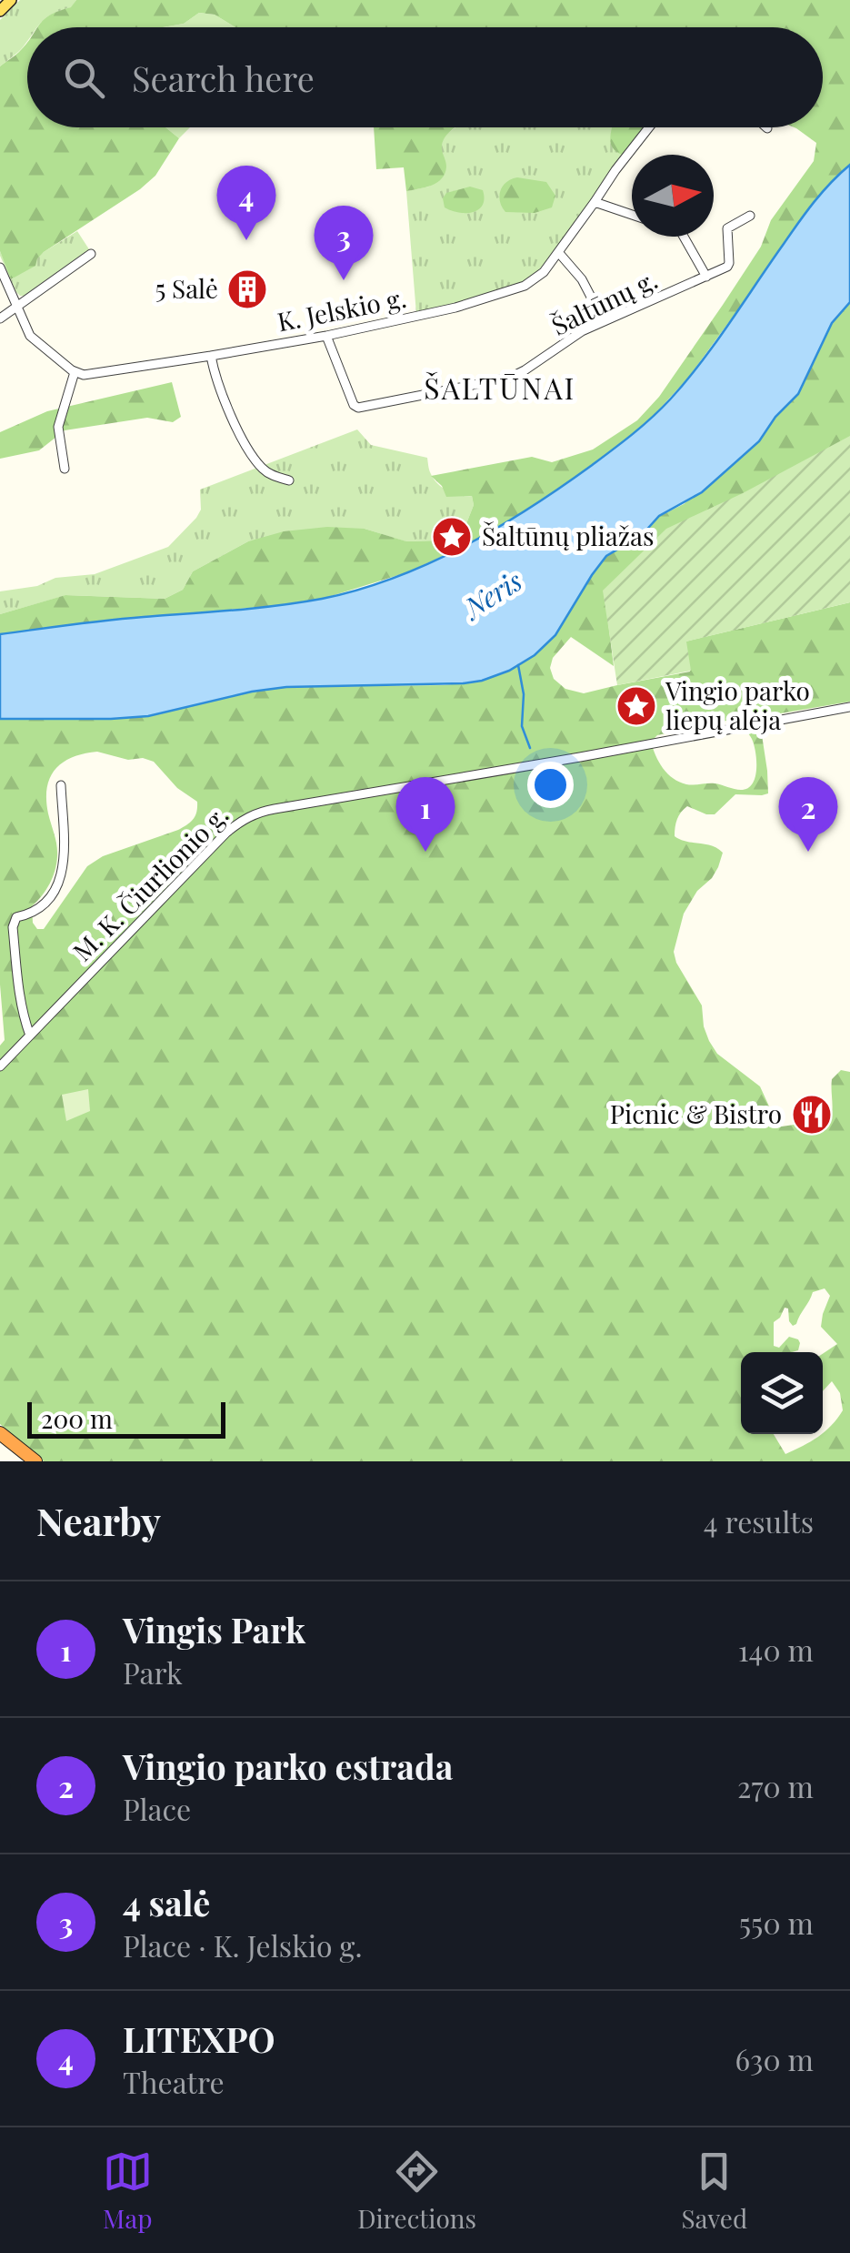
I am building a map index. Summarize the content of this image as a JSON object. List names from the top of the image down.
{
  "streets": {
    "street": ["Šaltūnų g.", "K. Jelskio g.", "M. K. Čiurlionio g."]
  },
  "crossings": [
    ["Šaltūnų g.", "K. Jelskio g."]
  ],
  "districts": ["ŠALTŪNAI"],
  "water": ["Neris"],
  "places": {
    "building": ["5 Salė"],
    "place": ["Šaltūnų pliažas", "Vingio parko liepų alėja"],
    "restaurant": ["Picnic & Bistro"]
  },
  "scale_bar": "200 m",
  "north": "right",
  "page": {
    "search": "Search here",
    "pins": [
      "4",
      "3",
      "1",
      "2"
    ],
    "scale": "200 m",
    "heading": ["Nearby", "4 results"],
    "list": [
      {
        "mark": "1",
        "name": "Vingis Park",
        "note": "Park",
        "value": "140 m"
      },
      {
        "mark": "2",
        "name": "Vingio parko estrada",
        "note": "Place",
        "value": "270 m"
      },
      {
        "mark": "3",
        "name": "4 salė",
        "note": "Place · K. Jelskio g.",
        "value": "550 m"
      },
      {
        "mark": "4",
        "name": "LITEXPO",
        "note": "Theatre",
        "value": "630 m"
      }
    ],
    "nav": ["Map", "Directions", "Saved"]
  }
}
